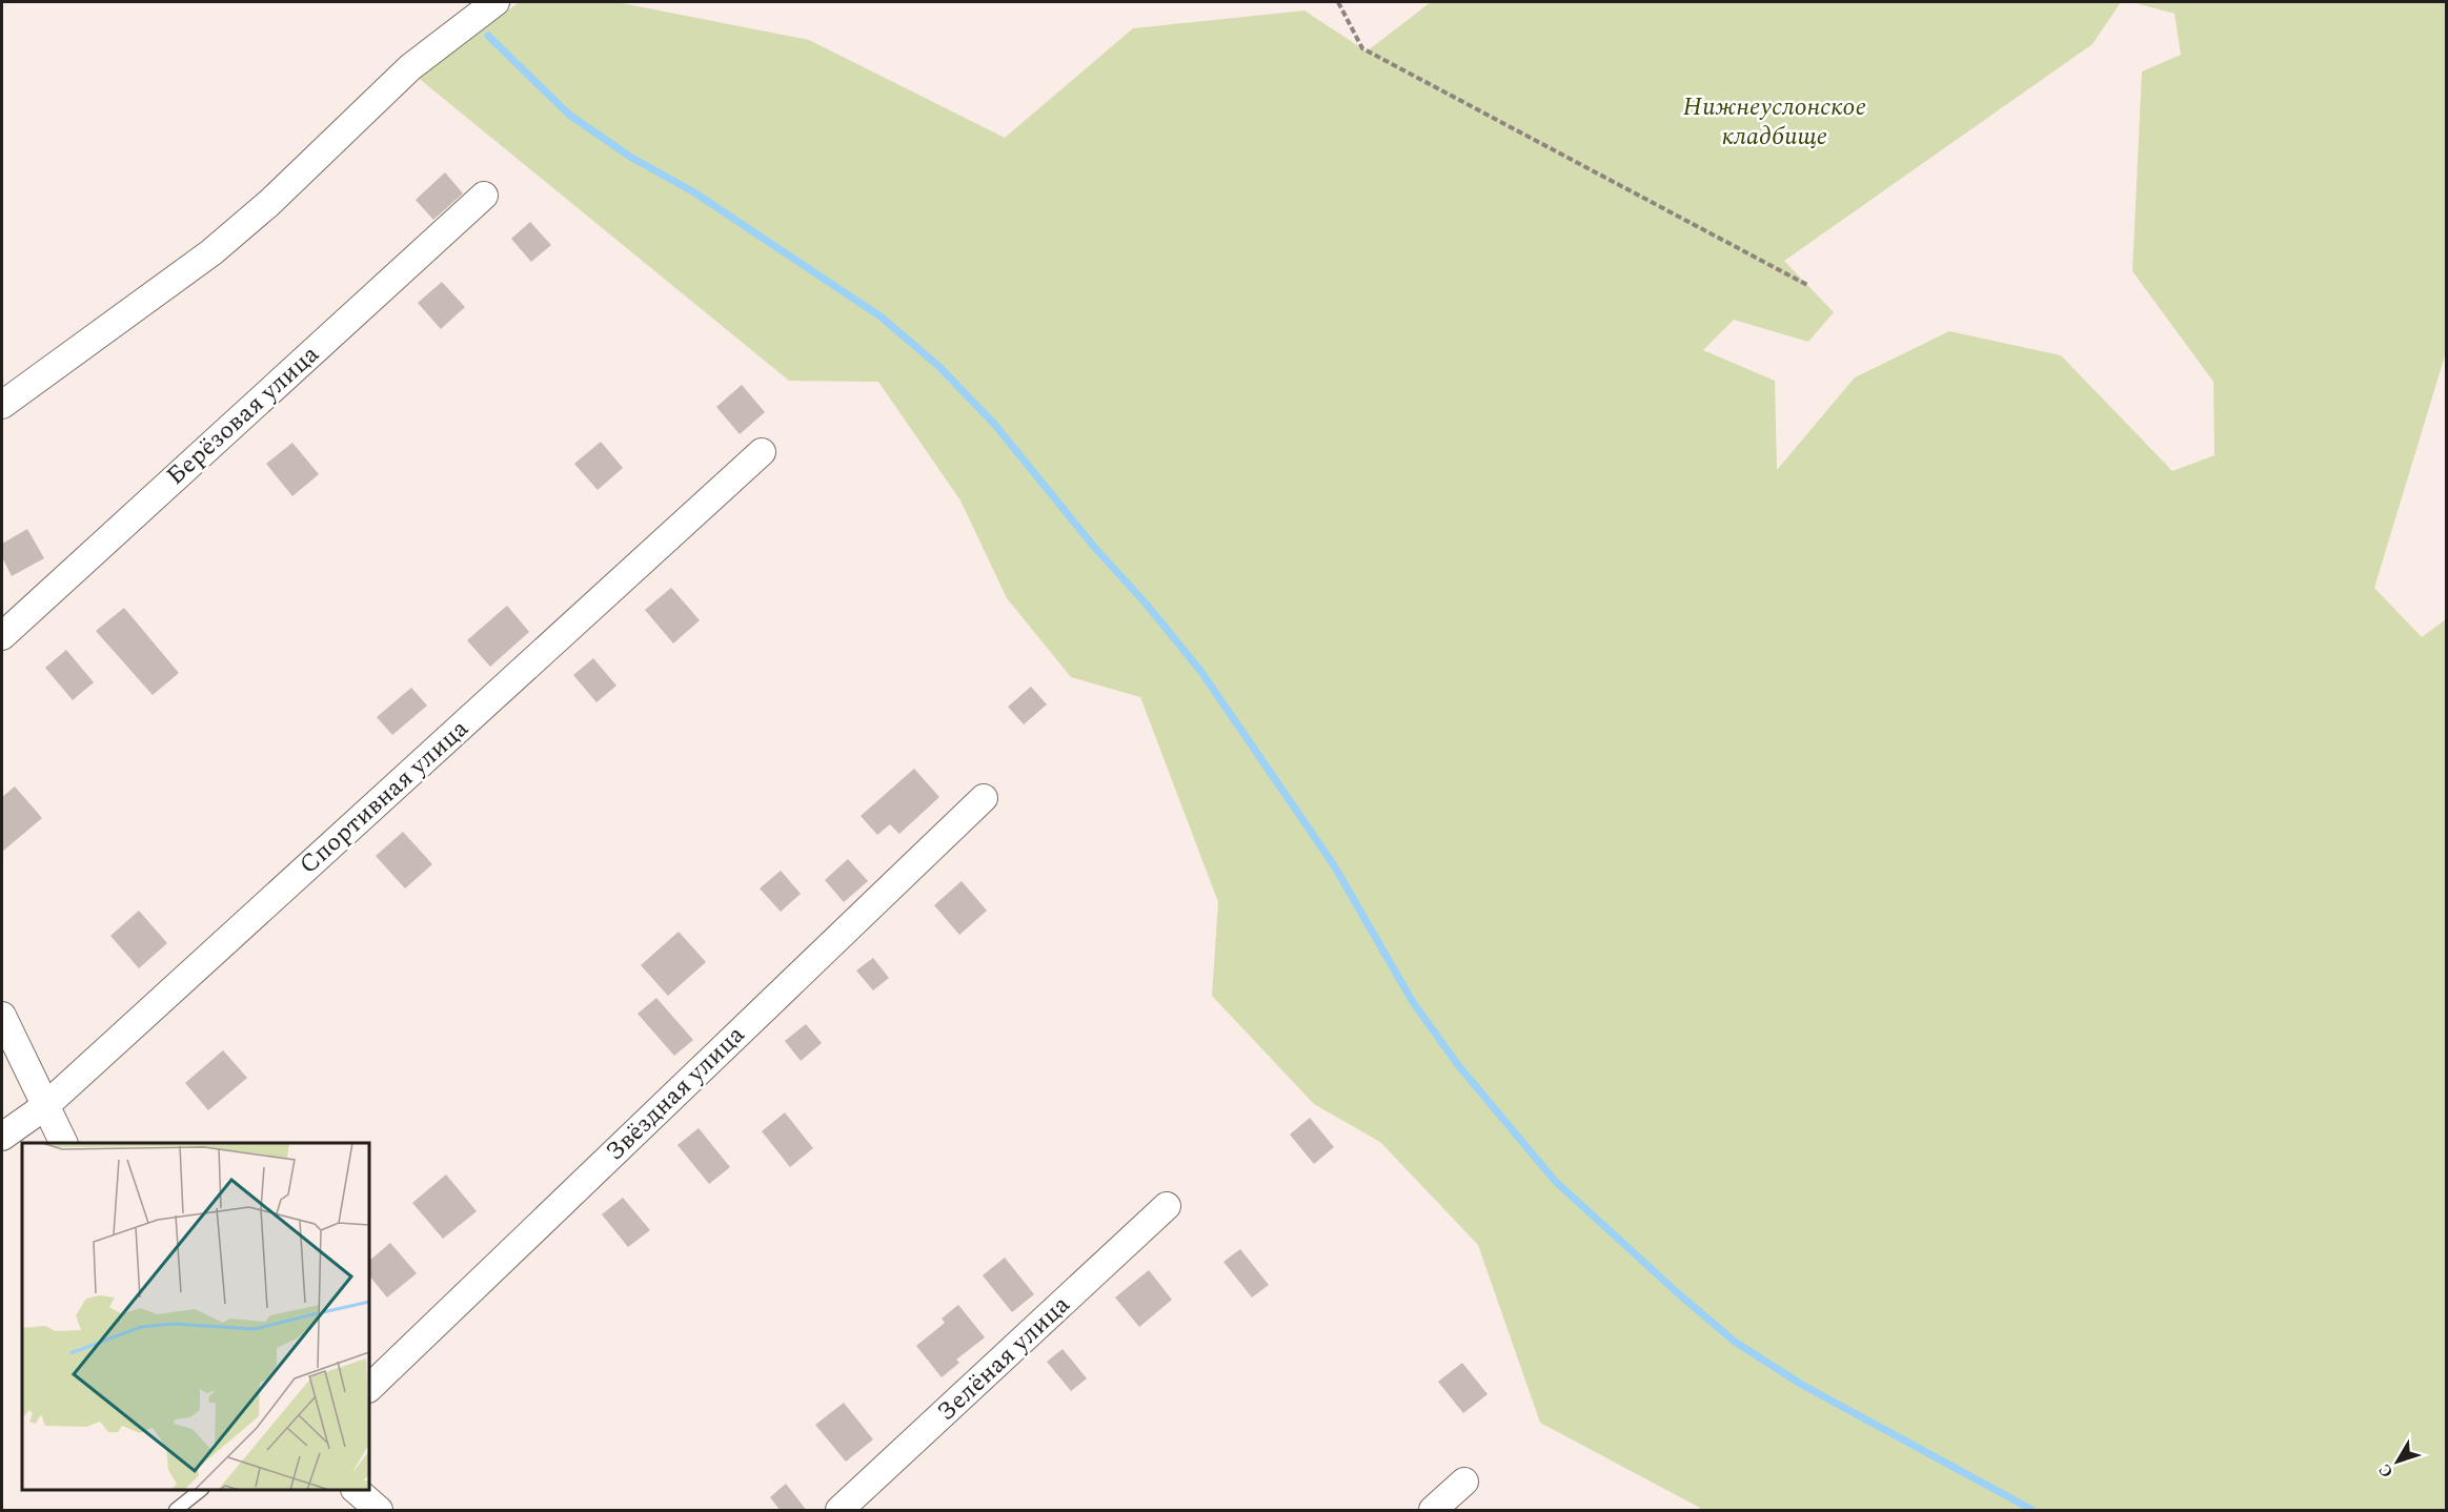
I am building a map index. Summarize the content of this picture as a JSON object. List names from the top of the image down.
{
  "streets": {
    "street": [
      "Берёзовая улица",
      "Спортивная улица",
      "Звёздная улица",
      "Зелёная улица"
    ]
  },
  "parks": ["Нижнеуслонское кладбище"],
  "north": "bottom left"
}
